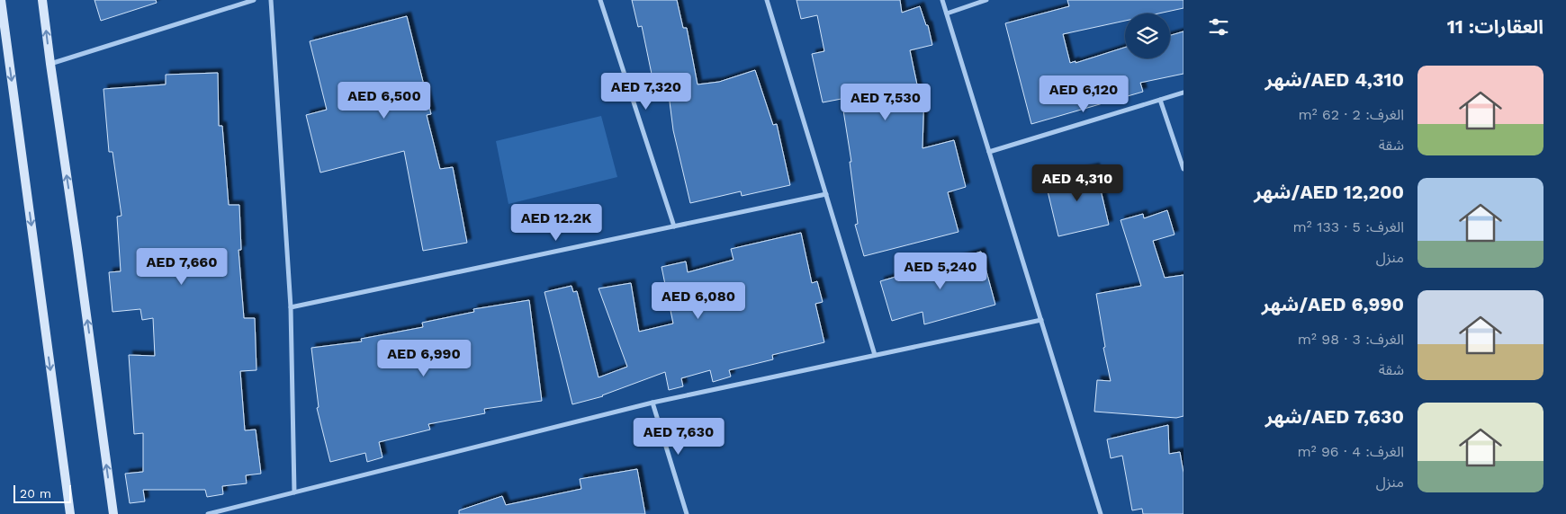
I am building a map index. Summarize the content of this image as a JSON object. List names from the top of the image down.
{
  "scale_bar": "20 m",
  "page": {
    "heading": "العقارات: 11",
    "list": [
      {
        "name": "AED 4,310/شهر",
        "note": "الغرف: 2 · 62 m² · شقة"
      },
      {
        "name": "AED 12,200/شهر",
        "note": "الغرف: 5 · 133 m² · منزل"
      },
      {
        "name": "AED 6,990/شهر",
        "note": "الغرف: 3 · 98 m² · شقة"
      },
      {
        "name": "AED 7,630/شهر",
        "note": "الغرف: 4 · 96 m² · منزل"
      }
    ],
    "price": [
      "AED 7,320",
      "AED 6,120",
      "AED 6,500",
      "AED 7,530",
      "AED 4,310",
      "AED 12.2K",
      "AED 7,660",
      "AED 5,240",
      "AED 6,080",
      "AED 6,990",
      "AED 7,630"
    ],
    "scale": "20 m"
  }
}
